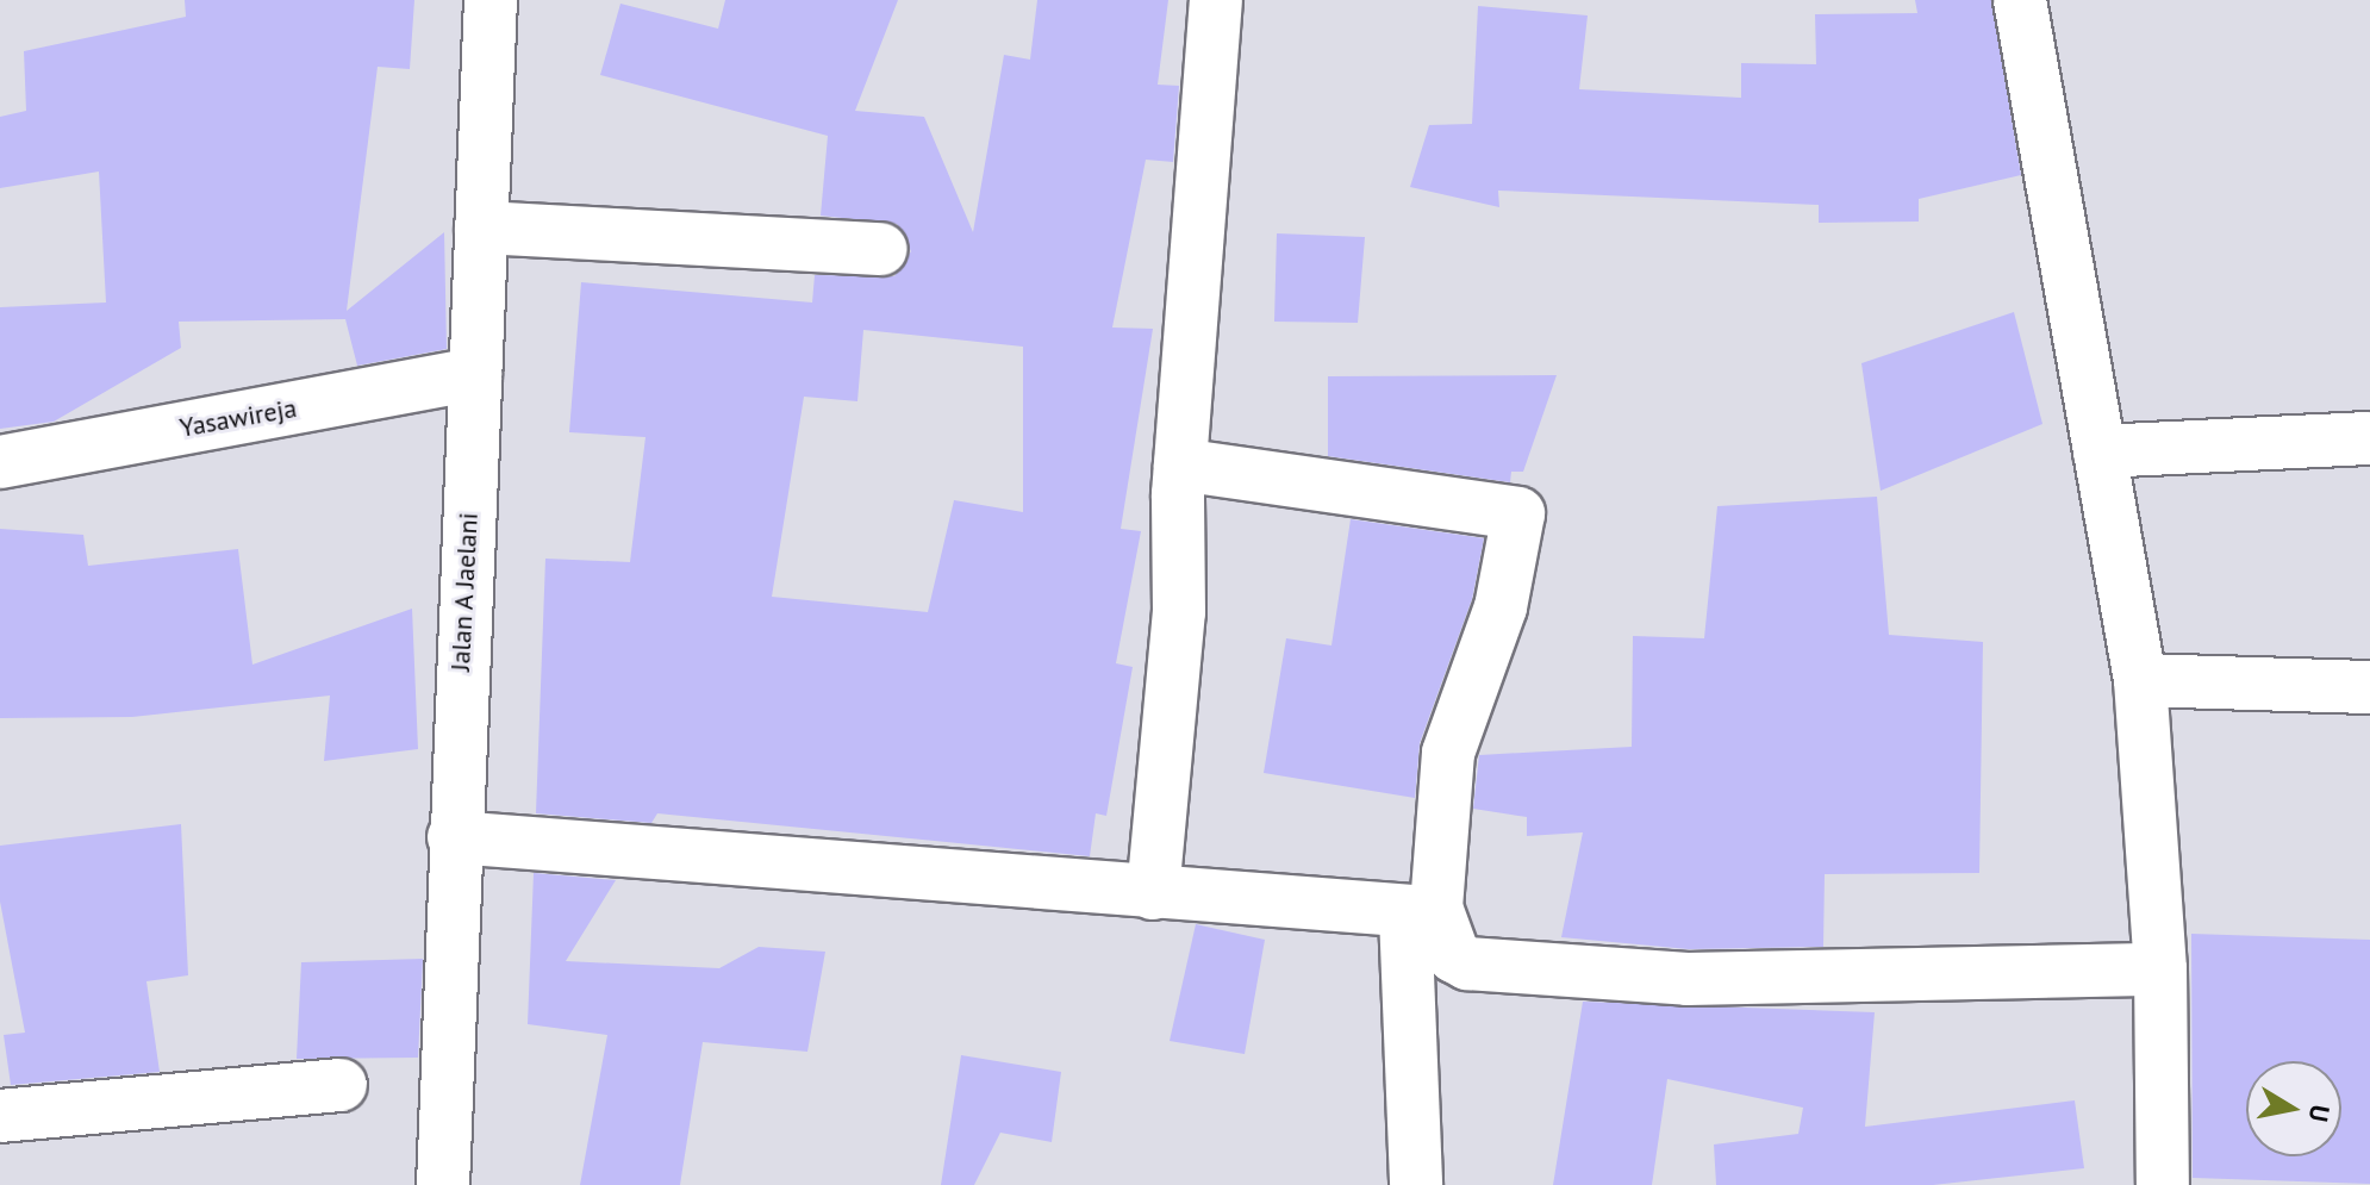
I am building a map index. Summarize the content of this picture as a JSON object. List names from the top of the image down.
{
  "streets": {
    "street": ["Yasawireja", "Jalan A Jaelani"]
  },
  "crossings": [
    ["Yasawireja", "Jalan A Jaelani"]
  ],
  "north": "right"
}
